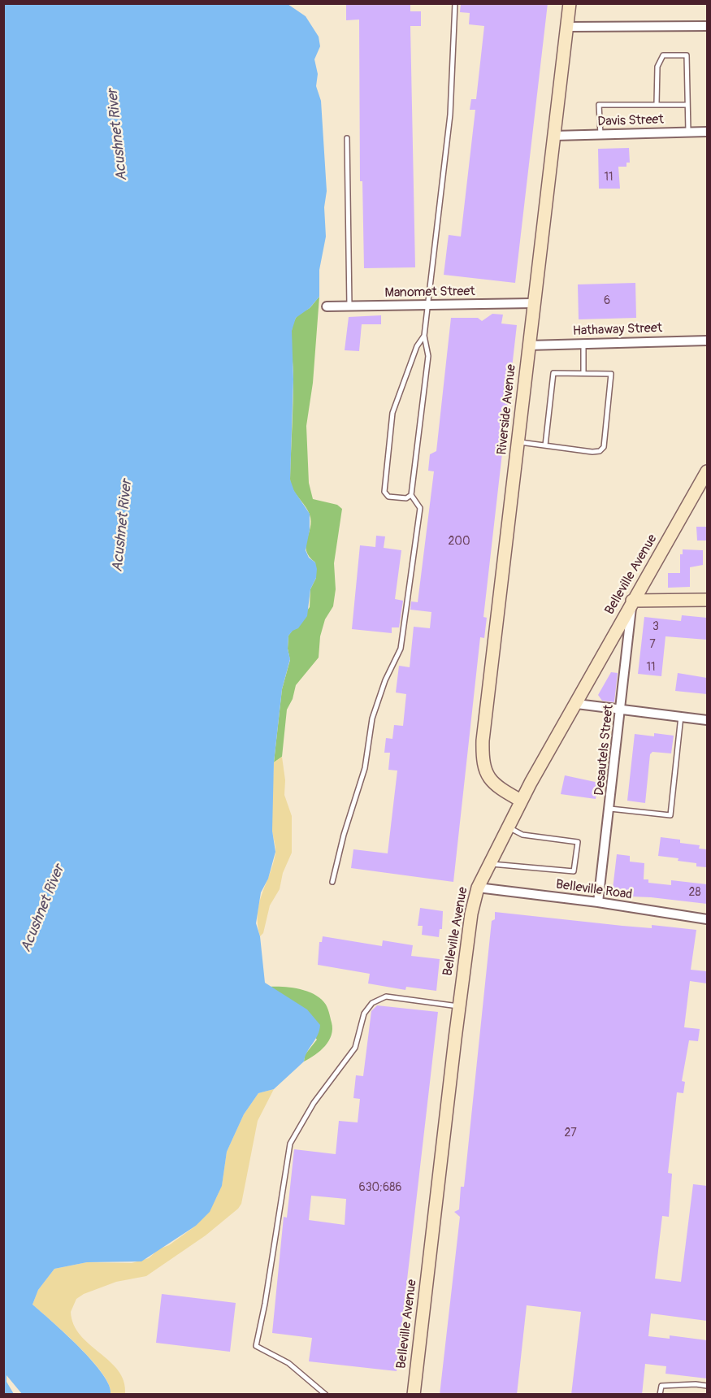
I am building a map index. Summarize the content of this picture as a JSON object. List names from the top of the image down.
{
  "streets": {
    "main road": ["Riverside Avenue", "Belleville Avenue"],
    "street": [
      "Davis Street",
      "Manomet Street",
      "Hathaway Street",
      "Desautels Street",
      "Belleville Road"
    ]
  },
  "crossings": [
    ["Davis Street", "Riverside Avenue"],
    ["Manomet Street", "Riverside Avenue"],
    ["Hathaway Street", "Riverside Avenue"],
    ["Riverside Avenue", "Belleville Avenue"],
    ["Belleville Avenue", "Desautels Street"],
    ["Belleville Avenue", "Belleville Road"],
    ["Desautels Street", "Belleville Road"]
  ],
  "water": ["Acushnet River"],
  "house_numbers": [
    "11",
    "6",
    "200",
    "3",
    "7",
    "11",
    "28",
    "27",
    "630;686"
  ]
}
